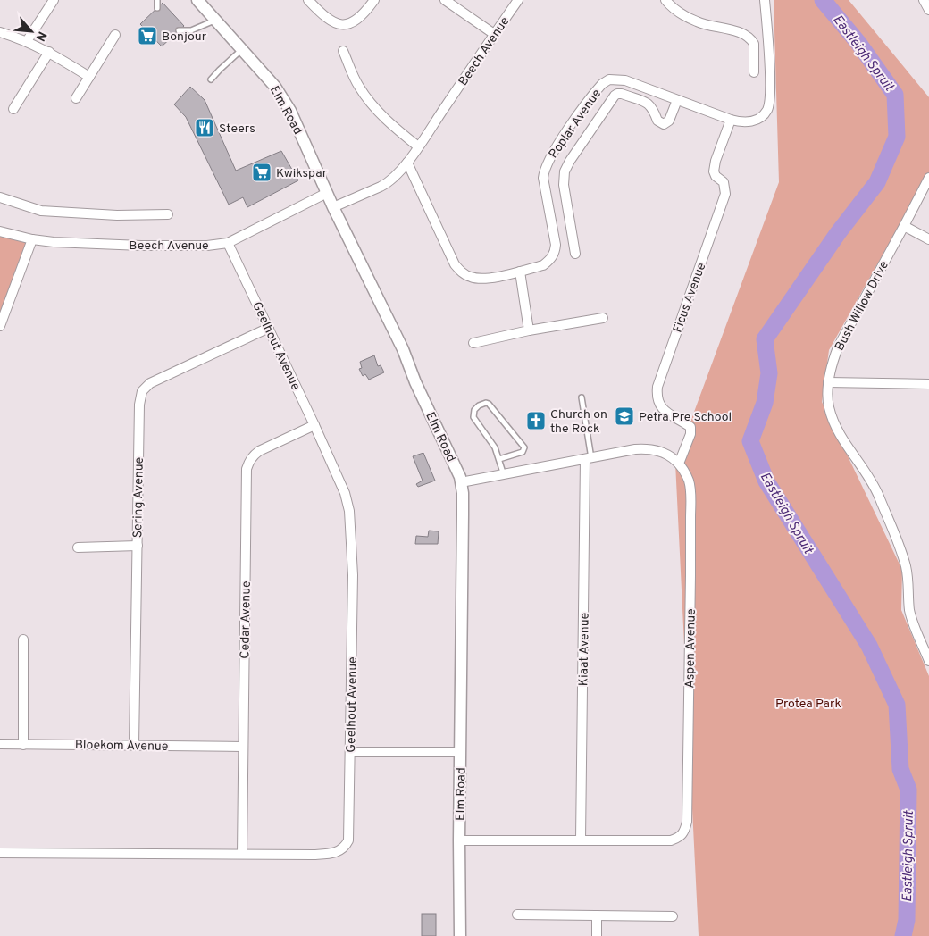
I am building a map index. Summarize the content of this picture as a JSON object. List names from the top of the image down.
{
  "streets": {
    "street": [
      "Beech Avenue",
      "Elm Road",
      "Poplar Avenue",
      "Ficus Avenue",
      "Bush Willow Drive",
      "Geelhout Avenue",
      "Sering Avenue",
      "Cedar Avenue",
      "Aspen Avenue",
      "Kiaat Avenue",
      "Bloekom Avenue"
    ]
  },
  "crossings": [
    ["Beech Avenue", "Elm Road"],
    ["Beech Avenue", "Poplar Avenue"],
    ["Beech Avenue", "Geelhout Avenue"],
    ["Elm Road", "Aspen Avenue"],
    ["Poplar Avenue", "Ficus Avenue"],
    ["Ficus Avenue", "Aspen Avenue"],
    ["Geelhout Avenue", "Sering Avenue"],
    ["Geelhout Avenue", "Cedar Avenue"],
    ["Sering Avenue", "Bloekom Avenue"],
    ["Cedar Avenue", "Bloekom Avenue"],
    ["Aspen Avenue", "Kiaat Avenue"]
  ],
  "water": ["Eastleigh Spruit"],
  "parks": ["Protea Park"],
  "places": {
    "supermarket": ["Bonjour", "Kwikspar"],
    "restaurant": ["Steers"],
    "school or university": ["Petra Pre School"],
    "church": ["Church on the Rock"]
  },
  "north": "bottom right"
}
